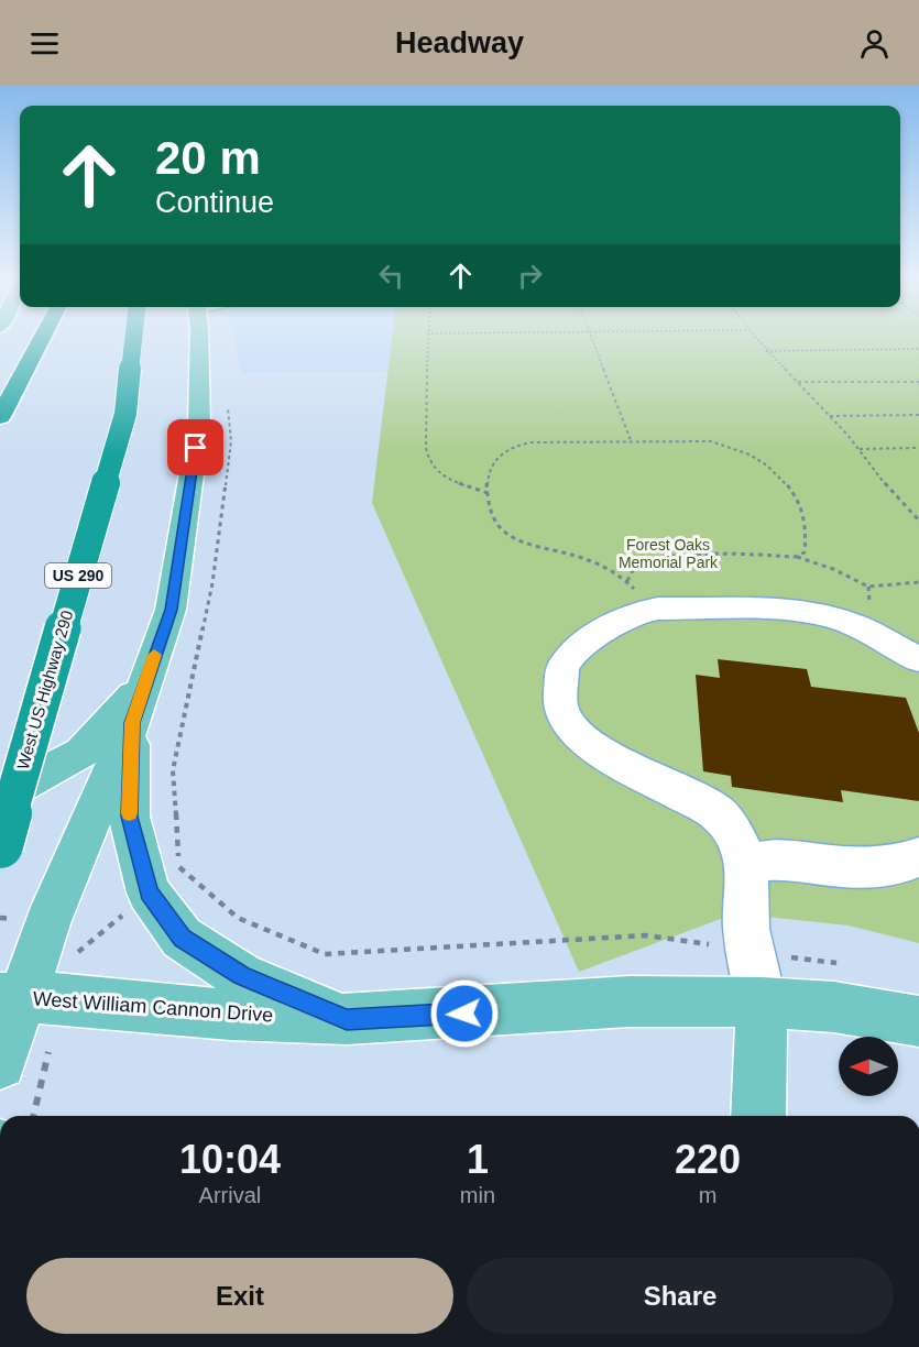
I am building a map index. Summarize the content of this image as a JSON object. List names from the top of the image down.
{
  "streets": {
    "highway": ["US 290", "West US Highway 290"],
    "main road": ["West William Cannon Drive"]
  },
  "parks": ["Forest Oaks Memorial Park"],
  "north": "left",
  "page": {
    "header": "Headway",
    "turn": ["20 m", "Continue"],
    "eta": [
      "10:04",
      "Arrival",
      "1",
      "min",
      "220",
      "m"
    ],
    "buttons": ["Exit", "Share"]
  }
}
